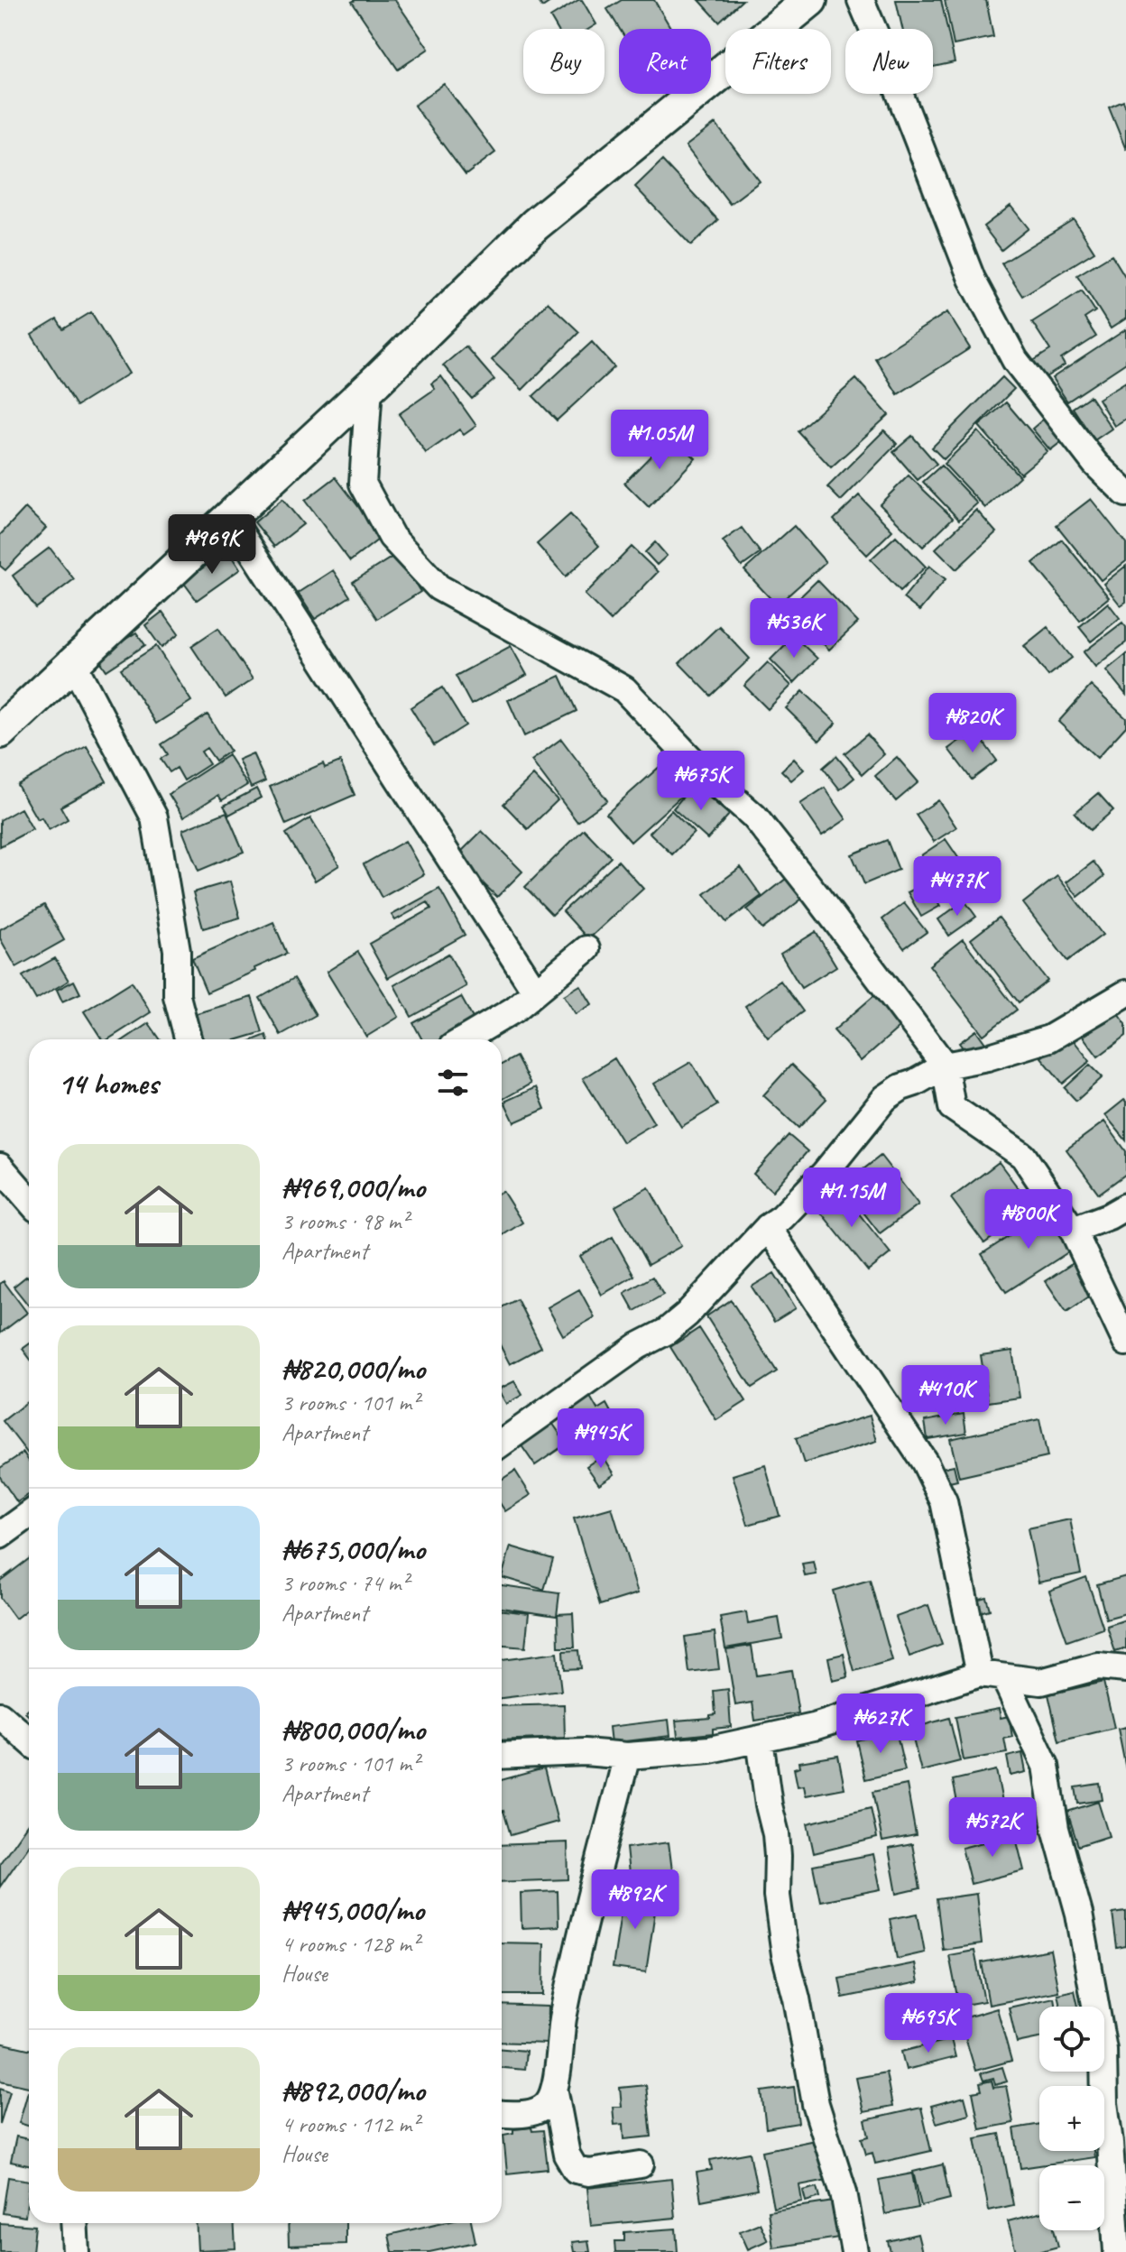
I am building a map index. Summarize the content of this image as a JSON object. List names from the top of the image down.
{
  "page": {
    "chip": [
      "Buy",
      "Rent",
      "Filters",
      "New"
    ],
    "price": [
      "₦1.05M",
      "₦969K",
      "₦536K",
      "₦820K",
      "₦675K",
      "₦477K",
      "₦1.15M",
      "₦800K",
      "₦410K",
      "₦945K",
      "₦627K",
      "₦572K",
      "₦892K",
      "₦695K"
    ],
    "heading": "14 homes",
    "list": [
      {
        "name": "₦969,000/mo",
        "note": "3 rooms · 98 m² · Apartment"
      },
      {
        "name": "₦820,000/mo",
        "note": "3 rooms · 101 m² · Apartment"
      },
      {
        "name": "₦675,000/mo",
        "note": "3 rooms · 74 m² · Apartment"
      },
      {
        "name": "₦800,000/mo",
        "note": "3 rooms · 101 m² · Apartment"
      },
      {
        "name": "₦945,000/mo",
        "note": "4 rooms · 128 m² · House"
      },
      {
        "name": "₦892,000/mo",
        "note": "4 rooms · 112 m² · House"
      }
    ],
    "map_buttons": ["+", "−"]
  }
}
